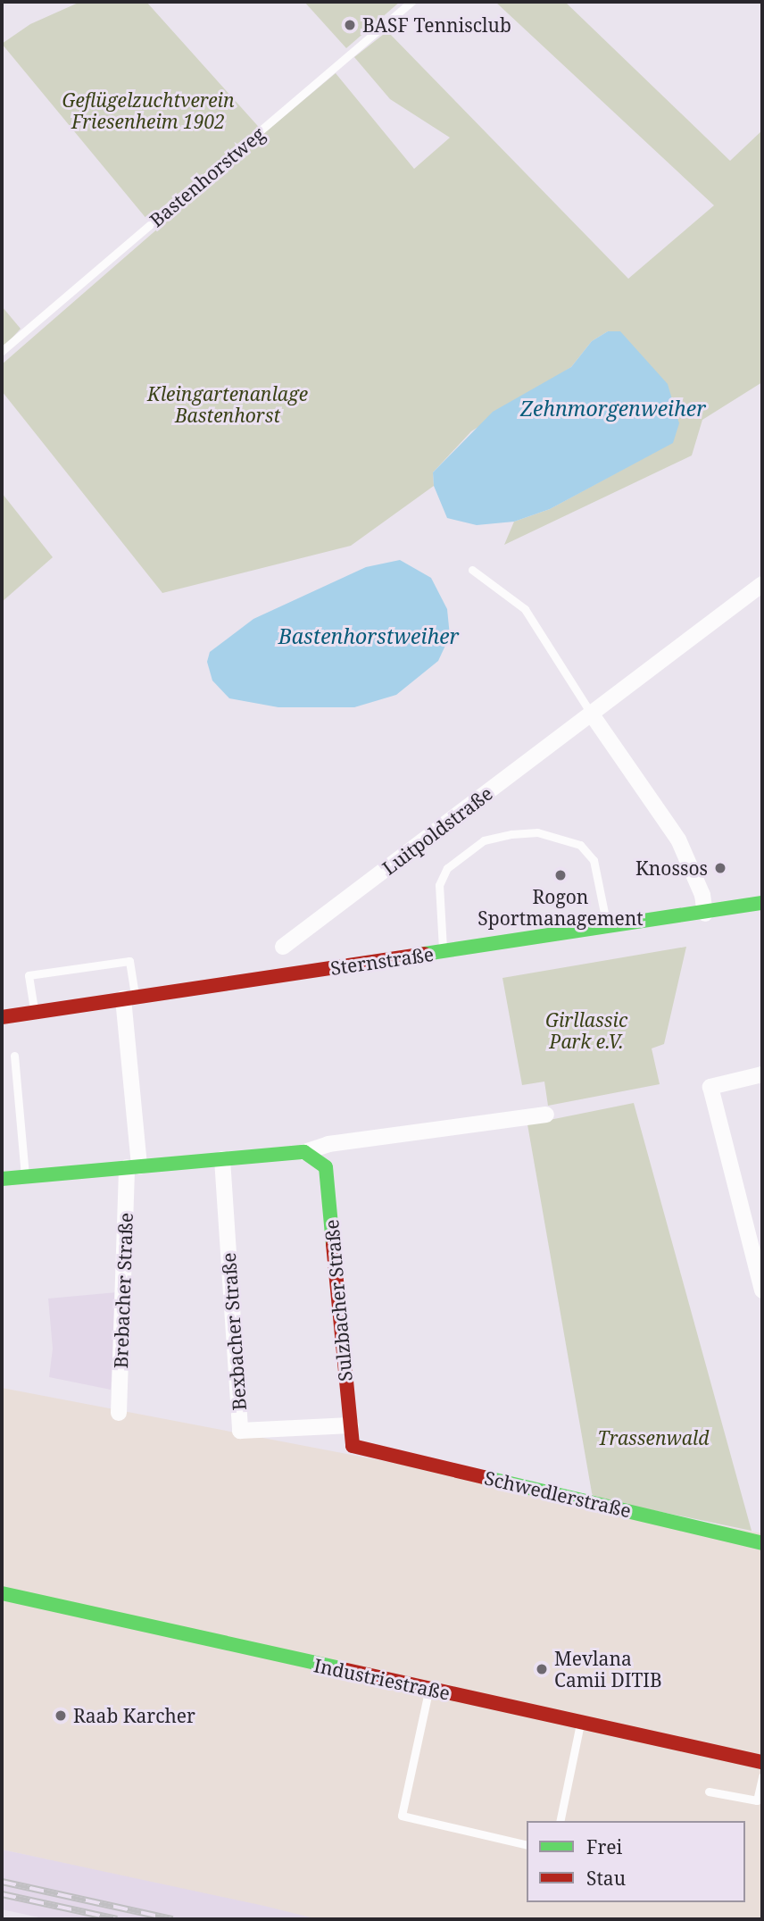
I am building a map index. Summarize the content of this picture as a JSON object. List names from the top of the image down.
{
  "streets": {
    "street": [
      "Luitpoldstraße",
      "Sternstraße",
      "Brebacher Straße",
      "Sulzbacher Straße",
      "Bexbacher Straße",
      "Schwedlerstraße",
      "Industriestraße"
    ],
    "lane": ["Bastenhorstweg"]
  },
  "crossings": [
    ["Sternstraße", "Brebacher Straße"],
    ["Sulzbacher Straße", "Bexbacher Straße"],
    ["Sulzbacher Straße", "Schwedlerstraße"]
  ],
  "water": ["Zehnmorgenweiher", "Bastenhorstweiher"],
  "parks": [
    "Geflügelzuchtverein Friesenheim 1902",
    "Kleingartenanlage Bastenhorst",
    "Girllassic Park e.V.",
    "Trassenwald"
  ],
  "places": [
    "BASF Tennisclub",
    "Knossos",
    "Rogon Sportmanagement",
    "Mevlana Camii DITIB",
    "Raab Karcher"
  ],
  "legend": ["Frei", "Stau"]
}
